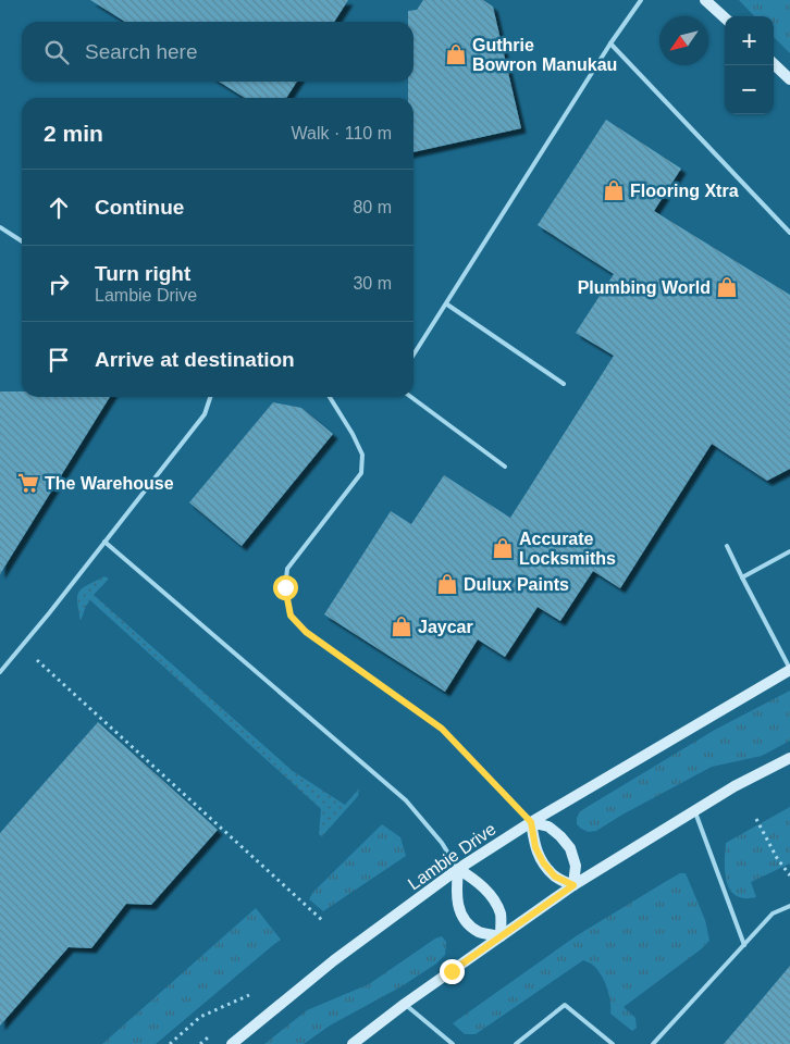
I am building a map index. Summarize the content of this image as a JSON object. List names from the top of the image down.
{
  "streets": {
    "main road": ["Lambie Drive"]
  },
  "places": {
    "shop": [
      "Guthrie Bowron Manukau",
      "Flooring Xtra",
      "Plumbing World",
      "Accurate Locksmiths",
      "Dulux Paints",
      "Jaycar"
    ],
    "supermarket": ["The Warehouse"]
  },
  "north": "bottom left",
  "page": {
    "map_buttons": ["+", "−"],
    "search": "Search here",
    "heading": ["2 min", "Walk · 110 m"],
    "list": [
      ["Continue", "80 m"],
      ["Turn right", "Lambie Drive", "30 m"],
      "Arrive at destination"
    ]
  }
}
